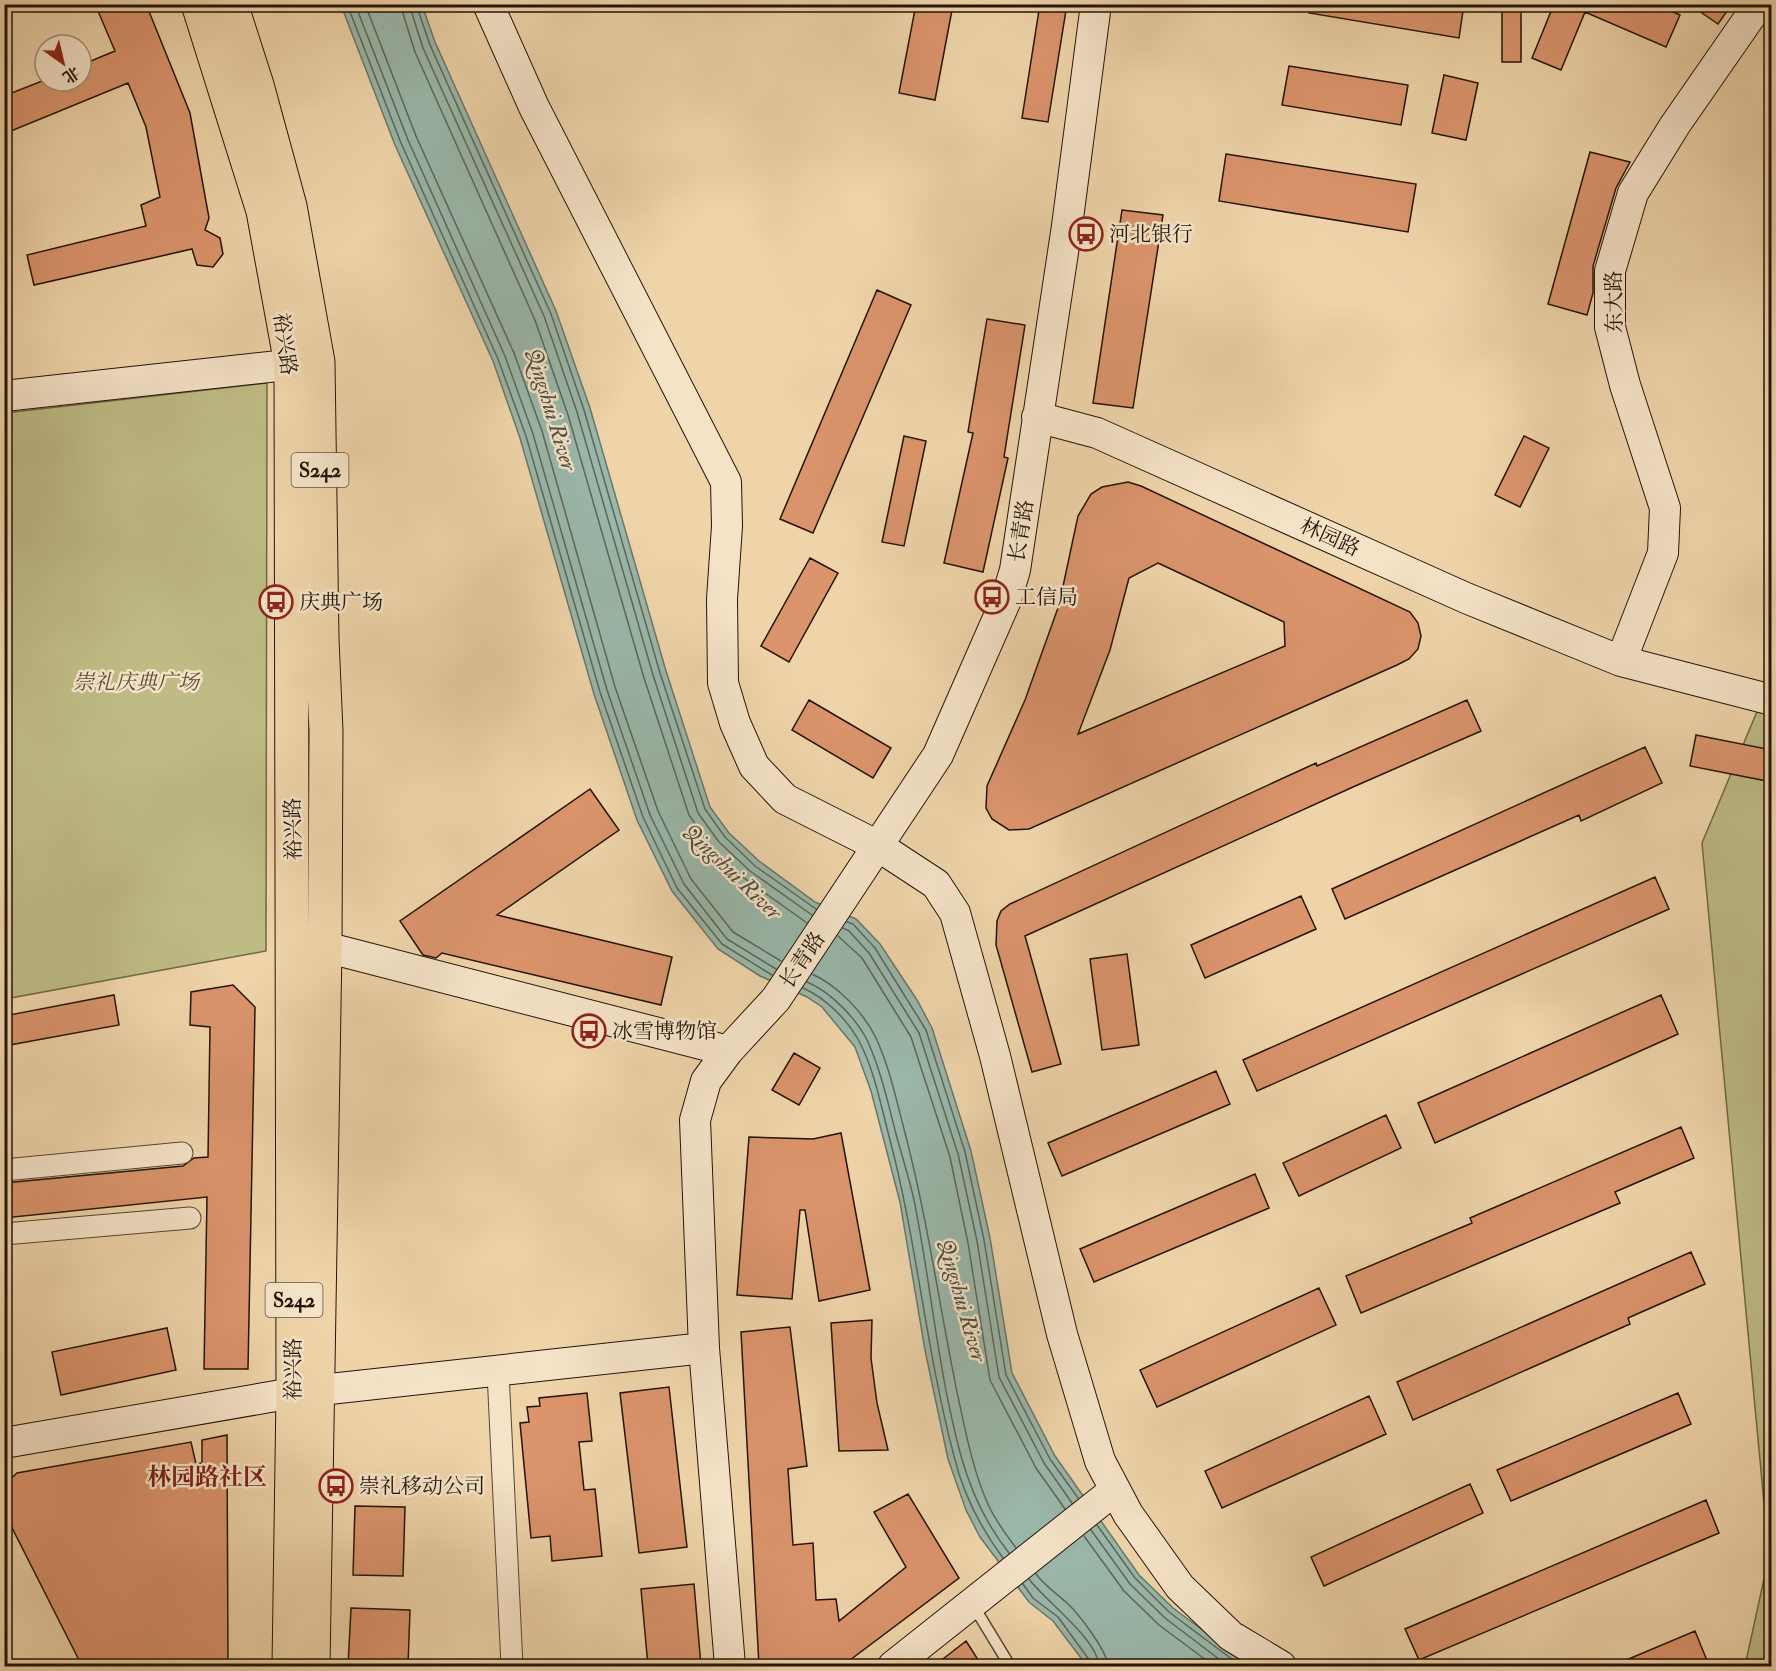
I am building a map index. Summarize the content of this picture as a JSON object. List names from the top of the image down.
{
  "streets": {
    "main road": ["裕兴路", "S242"],
    "street": ["东大路", "长青路", "林园路"]
  },
  "crossings": [
    ["东大路", "林园路"],
    ["长青路", "林园路"]
  ],
  "districts": ["林园路社区"],
  "water": ["Qingshui River"],
  "parks": ["崇礼庆典广场"],
  "places": {
    "bus stop": [
      "河北银行",
      "工信局",
      "庆典广场",
      "冰雪博物馆",
      "崇礼移动公司"
    ]
  },
  "north": "bottom right"
}
